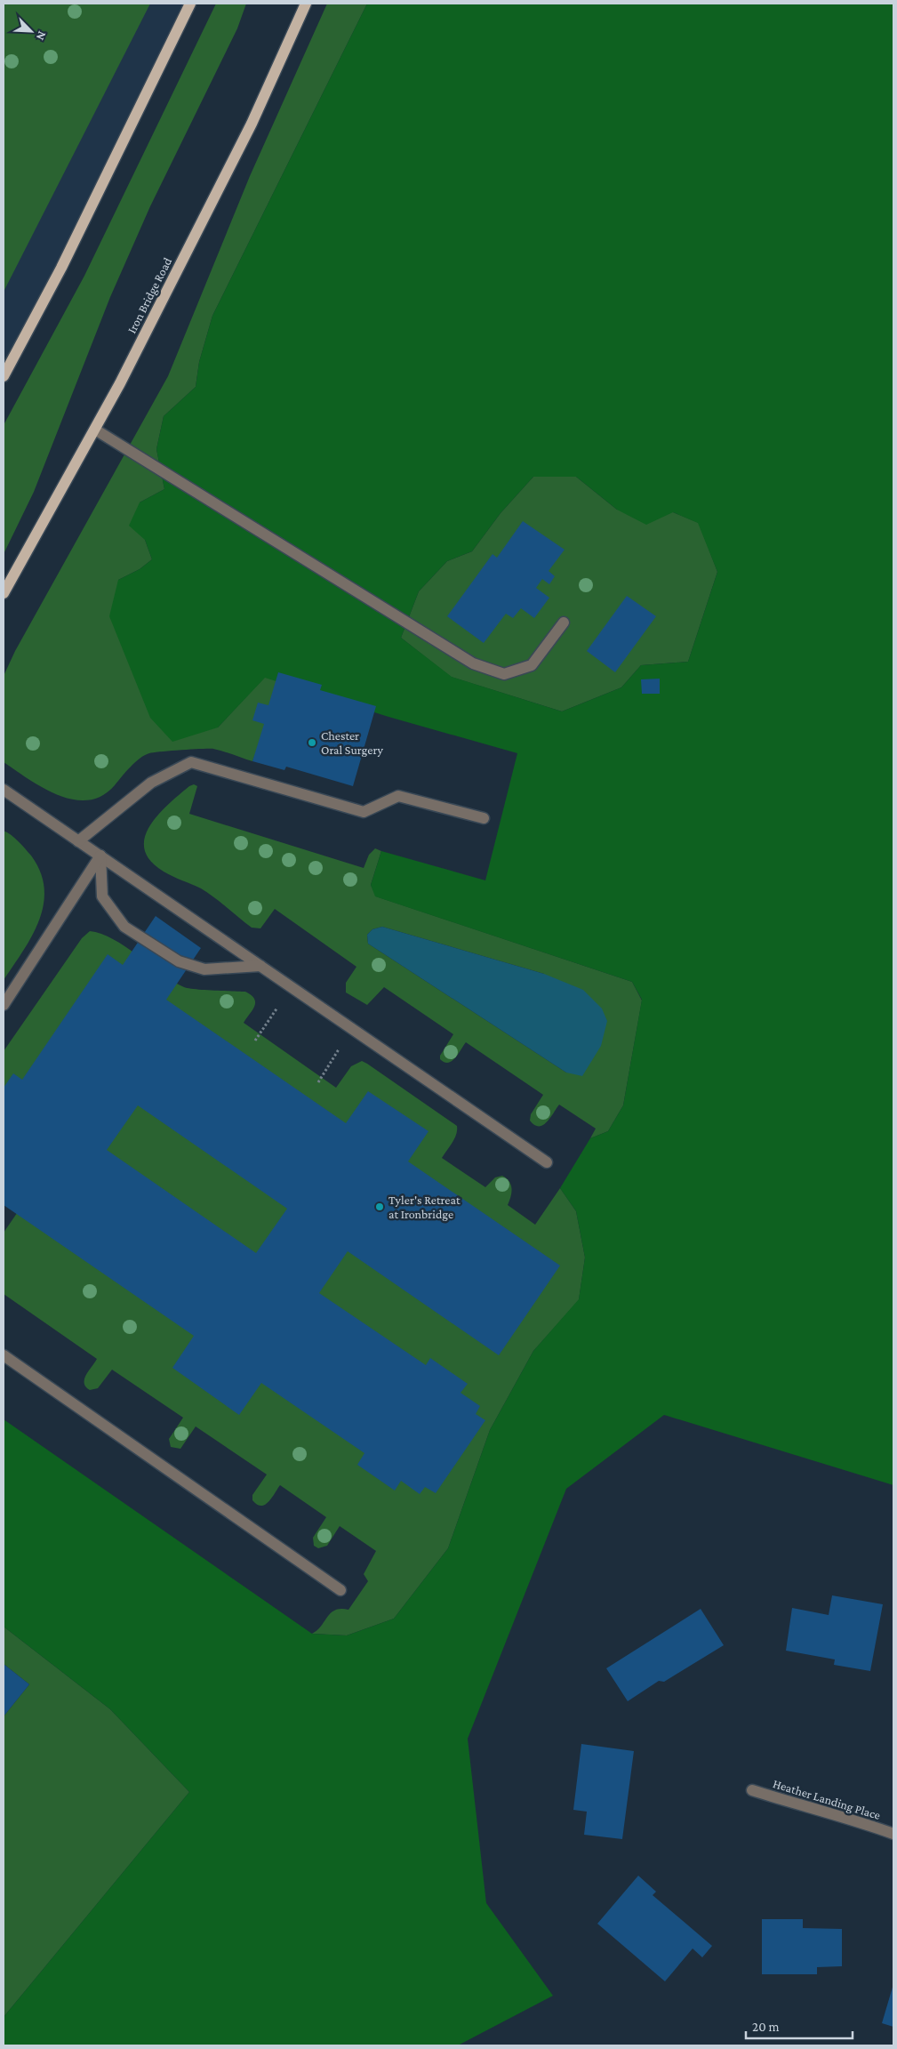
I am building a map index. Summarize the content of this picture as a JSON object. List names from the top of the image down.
{
  "streets": {
    "main road": ["Iron Bridge Road"],
    "street": ["Heather Landing Place"]
  },
  "places": ["Chester Oral Surgery", "Tyler's Retreat at Ironbridge"],
  "scale_bar": "20 m",
  "north": "bottom right"
}
